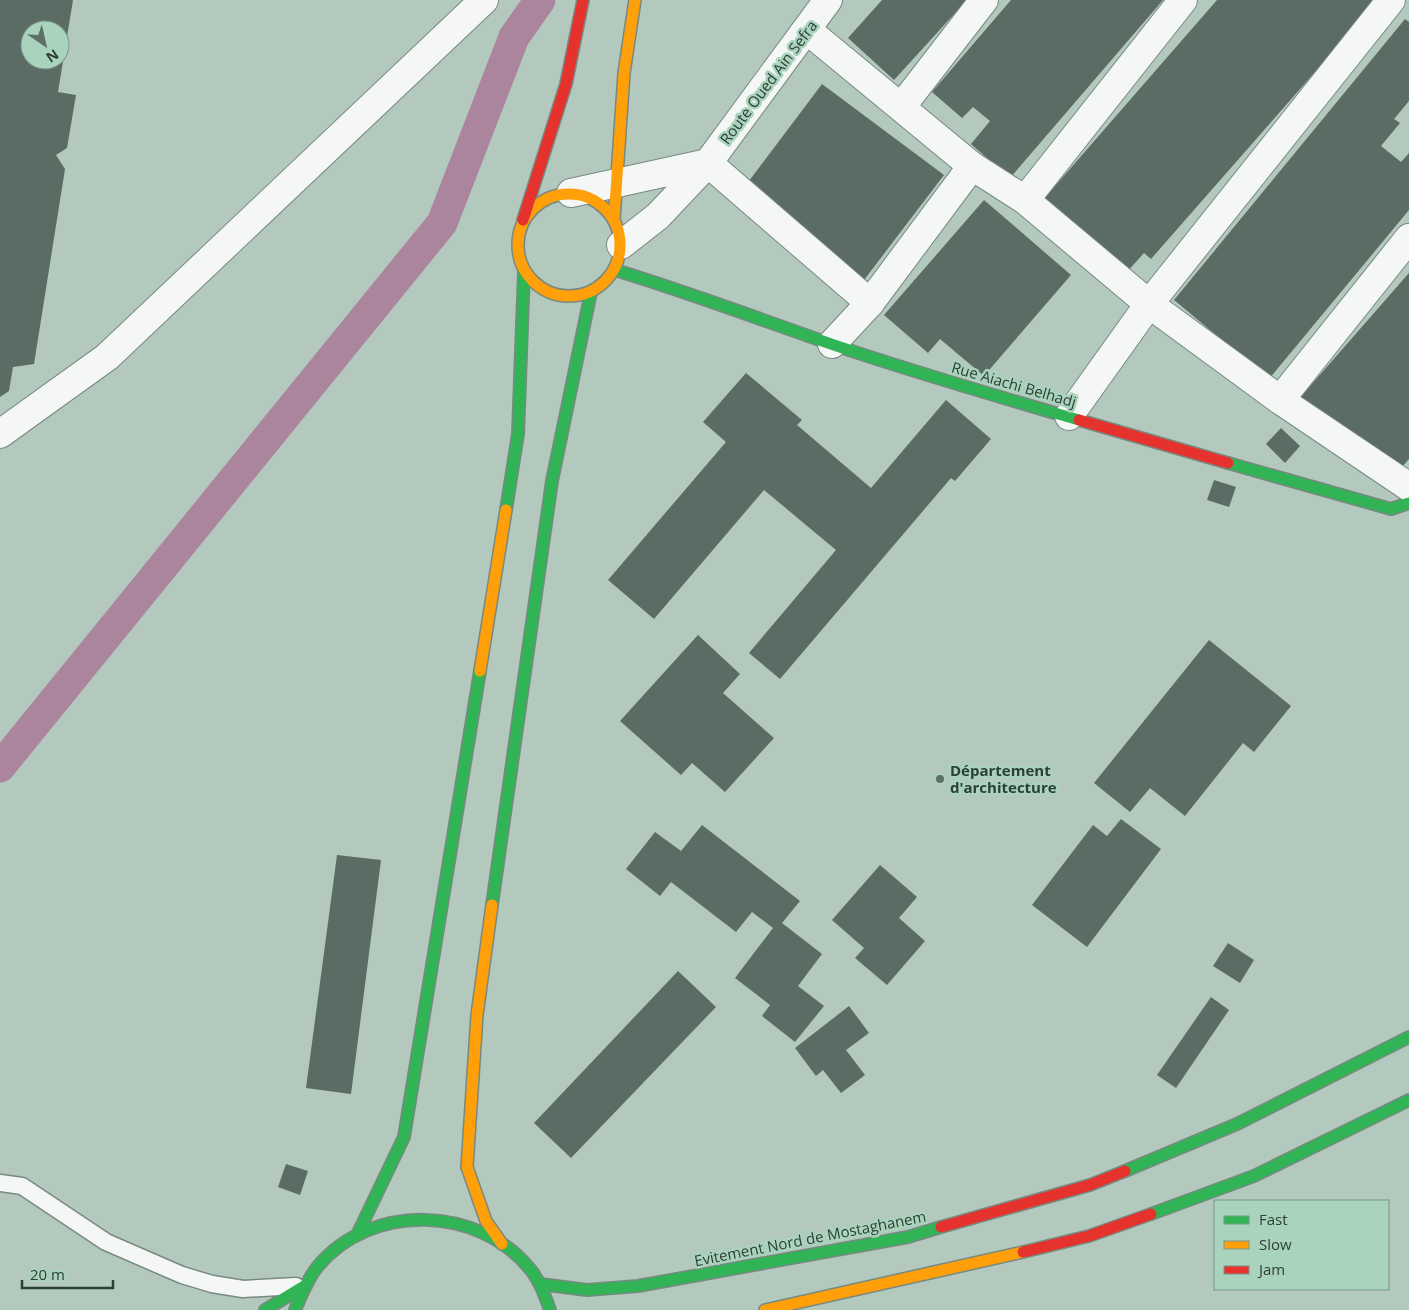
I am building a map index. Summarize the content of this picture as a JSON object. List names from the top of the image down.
{
  "streets": {
    "main road": ["Rue Aiachi Belhadj", "Evitement Nord de Mostaghanem"],
    "street": ["Route Oued Ain Sefra"]
  },
  "crossings": [
    ["Route Oued Ain Sefra", "Rue Aiachi Belhadj"]
  ],
  "places": ["Département d'architecture"],
  "legend": ["Fast", "Slow", "Jam"],
  "scale_bar": "20 m",
  "north": "bottom right"
}
